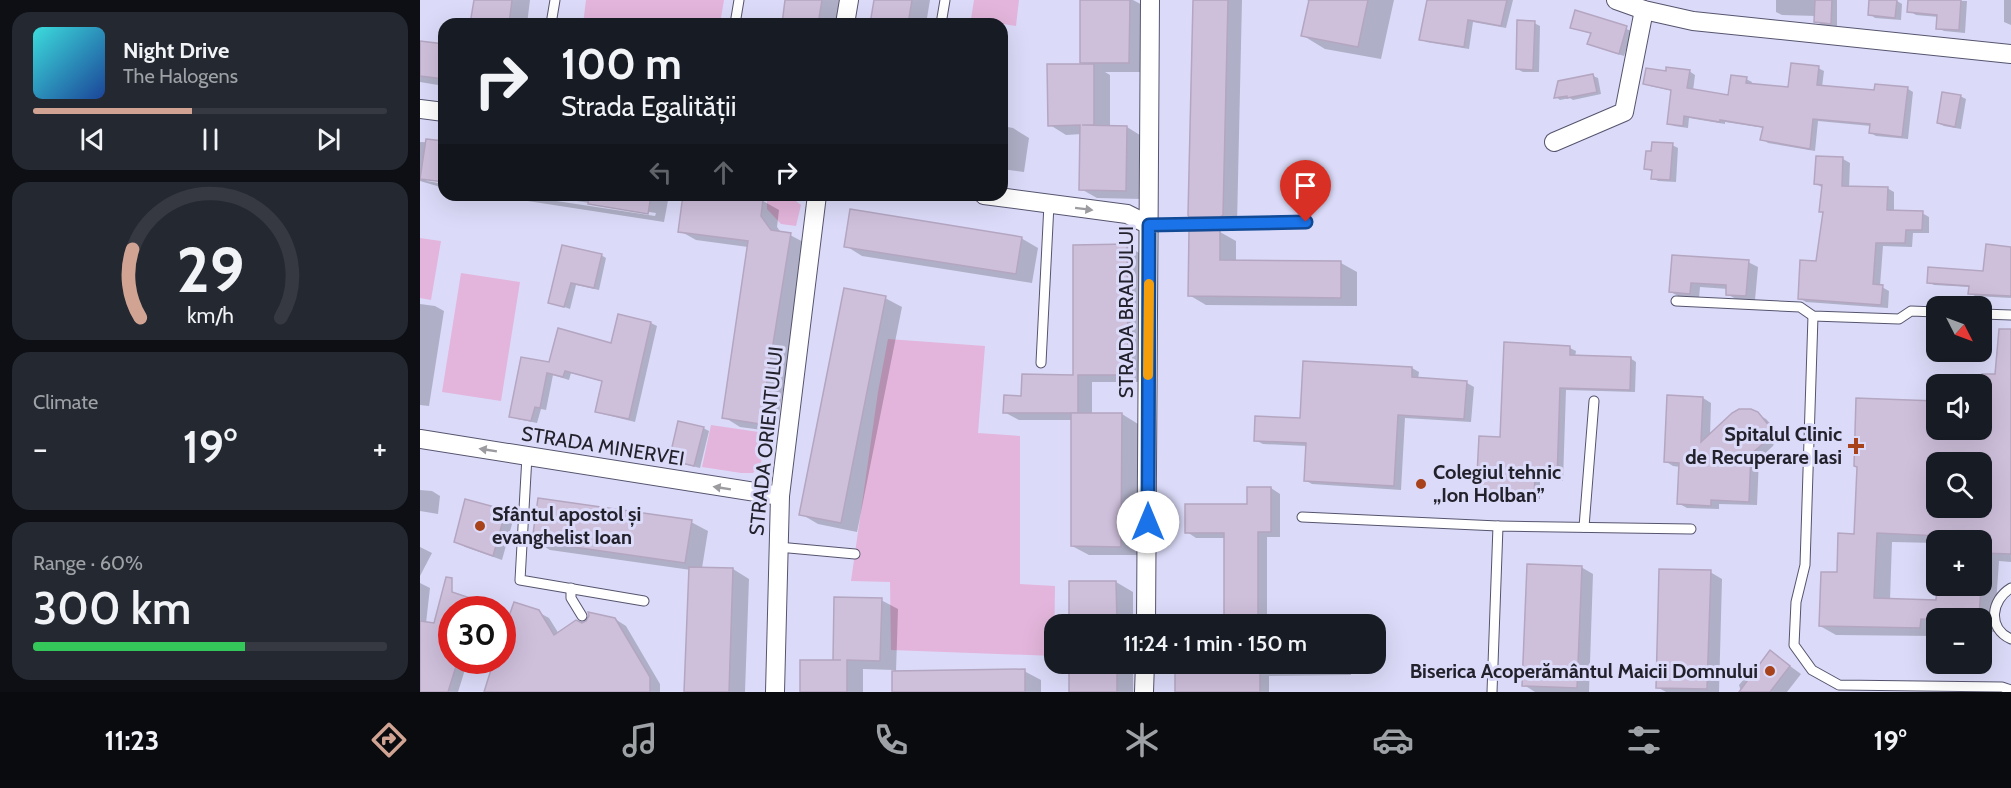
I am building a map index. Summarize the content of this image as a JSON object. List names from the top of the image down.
{
  "streets": {
    "street": ["STRADA BRADULUI", "STRADA ORIENTULUI", "STRADA MINERVEI"]
  },
  "crossings": [
    ["STRADA ORIENTULUI", "STRADA MINERVEI"]
  ],
  "one_way": ["STRADA MINERVEI"],
  "places": {
    "health": ["Spitalul Clinic de Recuperare Iasi"],
    "other": ["Colegiul tehnic „Ion Holban”", "Sfântul apostol și evanghelist Ioan", "Biserica Acoperământul Maicii Domnului"]
  },
  "north": "bottom right",
  "page": {
    "turn": ["100 m", "Strada Egalității"],
    "song": ["Night Drive", "The Halogens"],
    "map_buttons": ["+", "−"],
    "tile": [
      "Climate",
      ["Range · 60%", "300 km"]
    ],
    "heat": ["−", "19°", "+"],
    "limit": "30",
    "trip": "11:24 · 1 min · 150 m",
    "tabs": ["11:23", "19°"],
    "gauge": ["29", "km/h"]
  }
}
